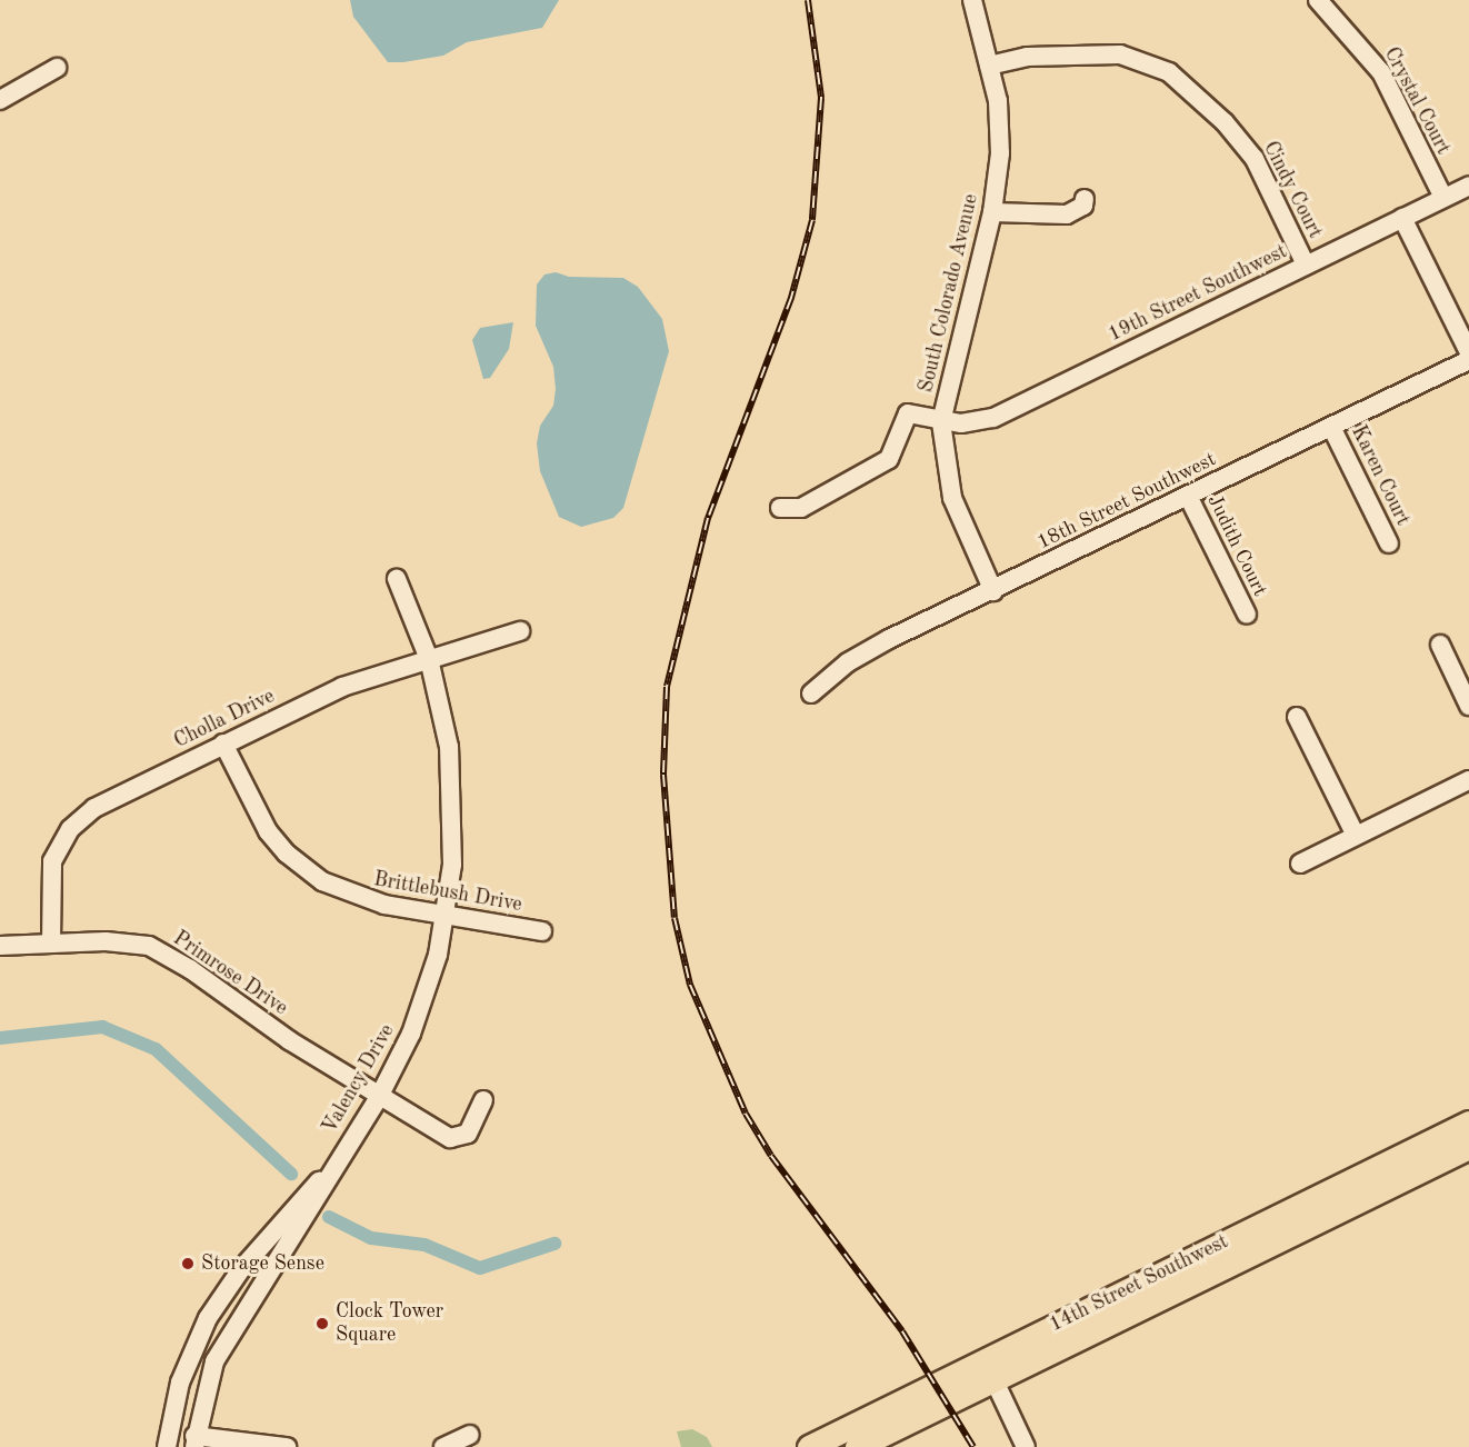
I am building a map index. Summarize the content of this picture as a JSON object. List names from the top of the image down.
{
  "streets": {
    "main road": ["14th Street Southwest"],
    "street": [
      "Crystal Court",
      "Cindy Court",
      "South Colorado Avenue",
      "19th Street Southwest",
      "Karen Court",
      "18th Street Southwest",
      "Judith Court",
      "Cholla Drive",
      "Brittlebush Drive",
      "Primrose Drive",
      "Valency Drive"
    ]
  },
  "crossings": [
    ["Crystal Court", "19th Street Southwest"],
    ["Cindy Court", "South Colorado Avenue"],
    ["Cindy Court", "19th Street Southwest"],
    ["South Colorado Avenue", "19th Street Southwest"],
    ["South Colorado Avenue", "18th Street Southwest"],
    ["Karen Court", "18th Street Southwest"],
    ["18th Street Southwest", "Judith Court"],
    ["Cholla Drive", "Brittlebush Drive"],
    ["Cholla Drive", "Primrose Drive"],
    ["Cholla Drive", "Valency Drive"],
    ["Brittlebush Drive", "Valency Drive"],
    ["Primrose Drive", "Valency Drive"]
  ],
  "places": ["Storage Sense", "Clock Tower Square"]
}
